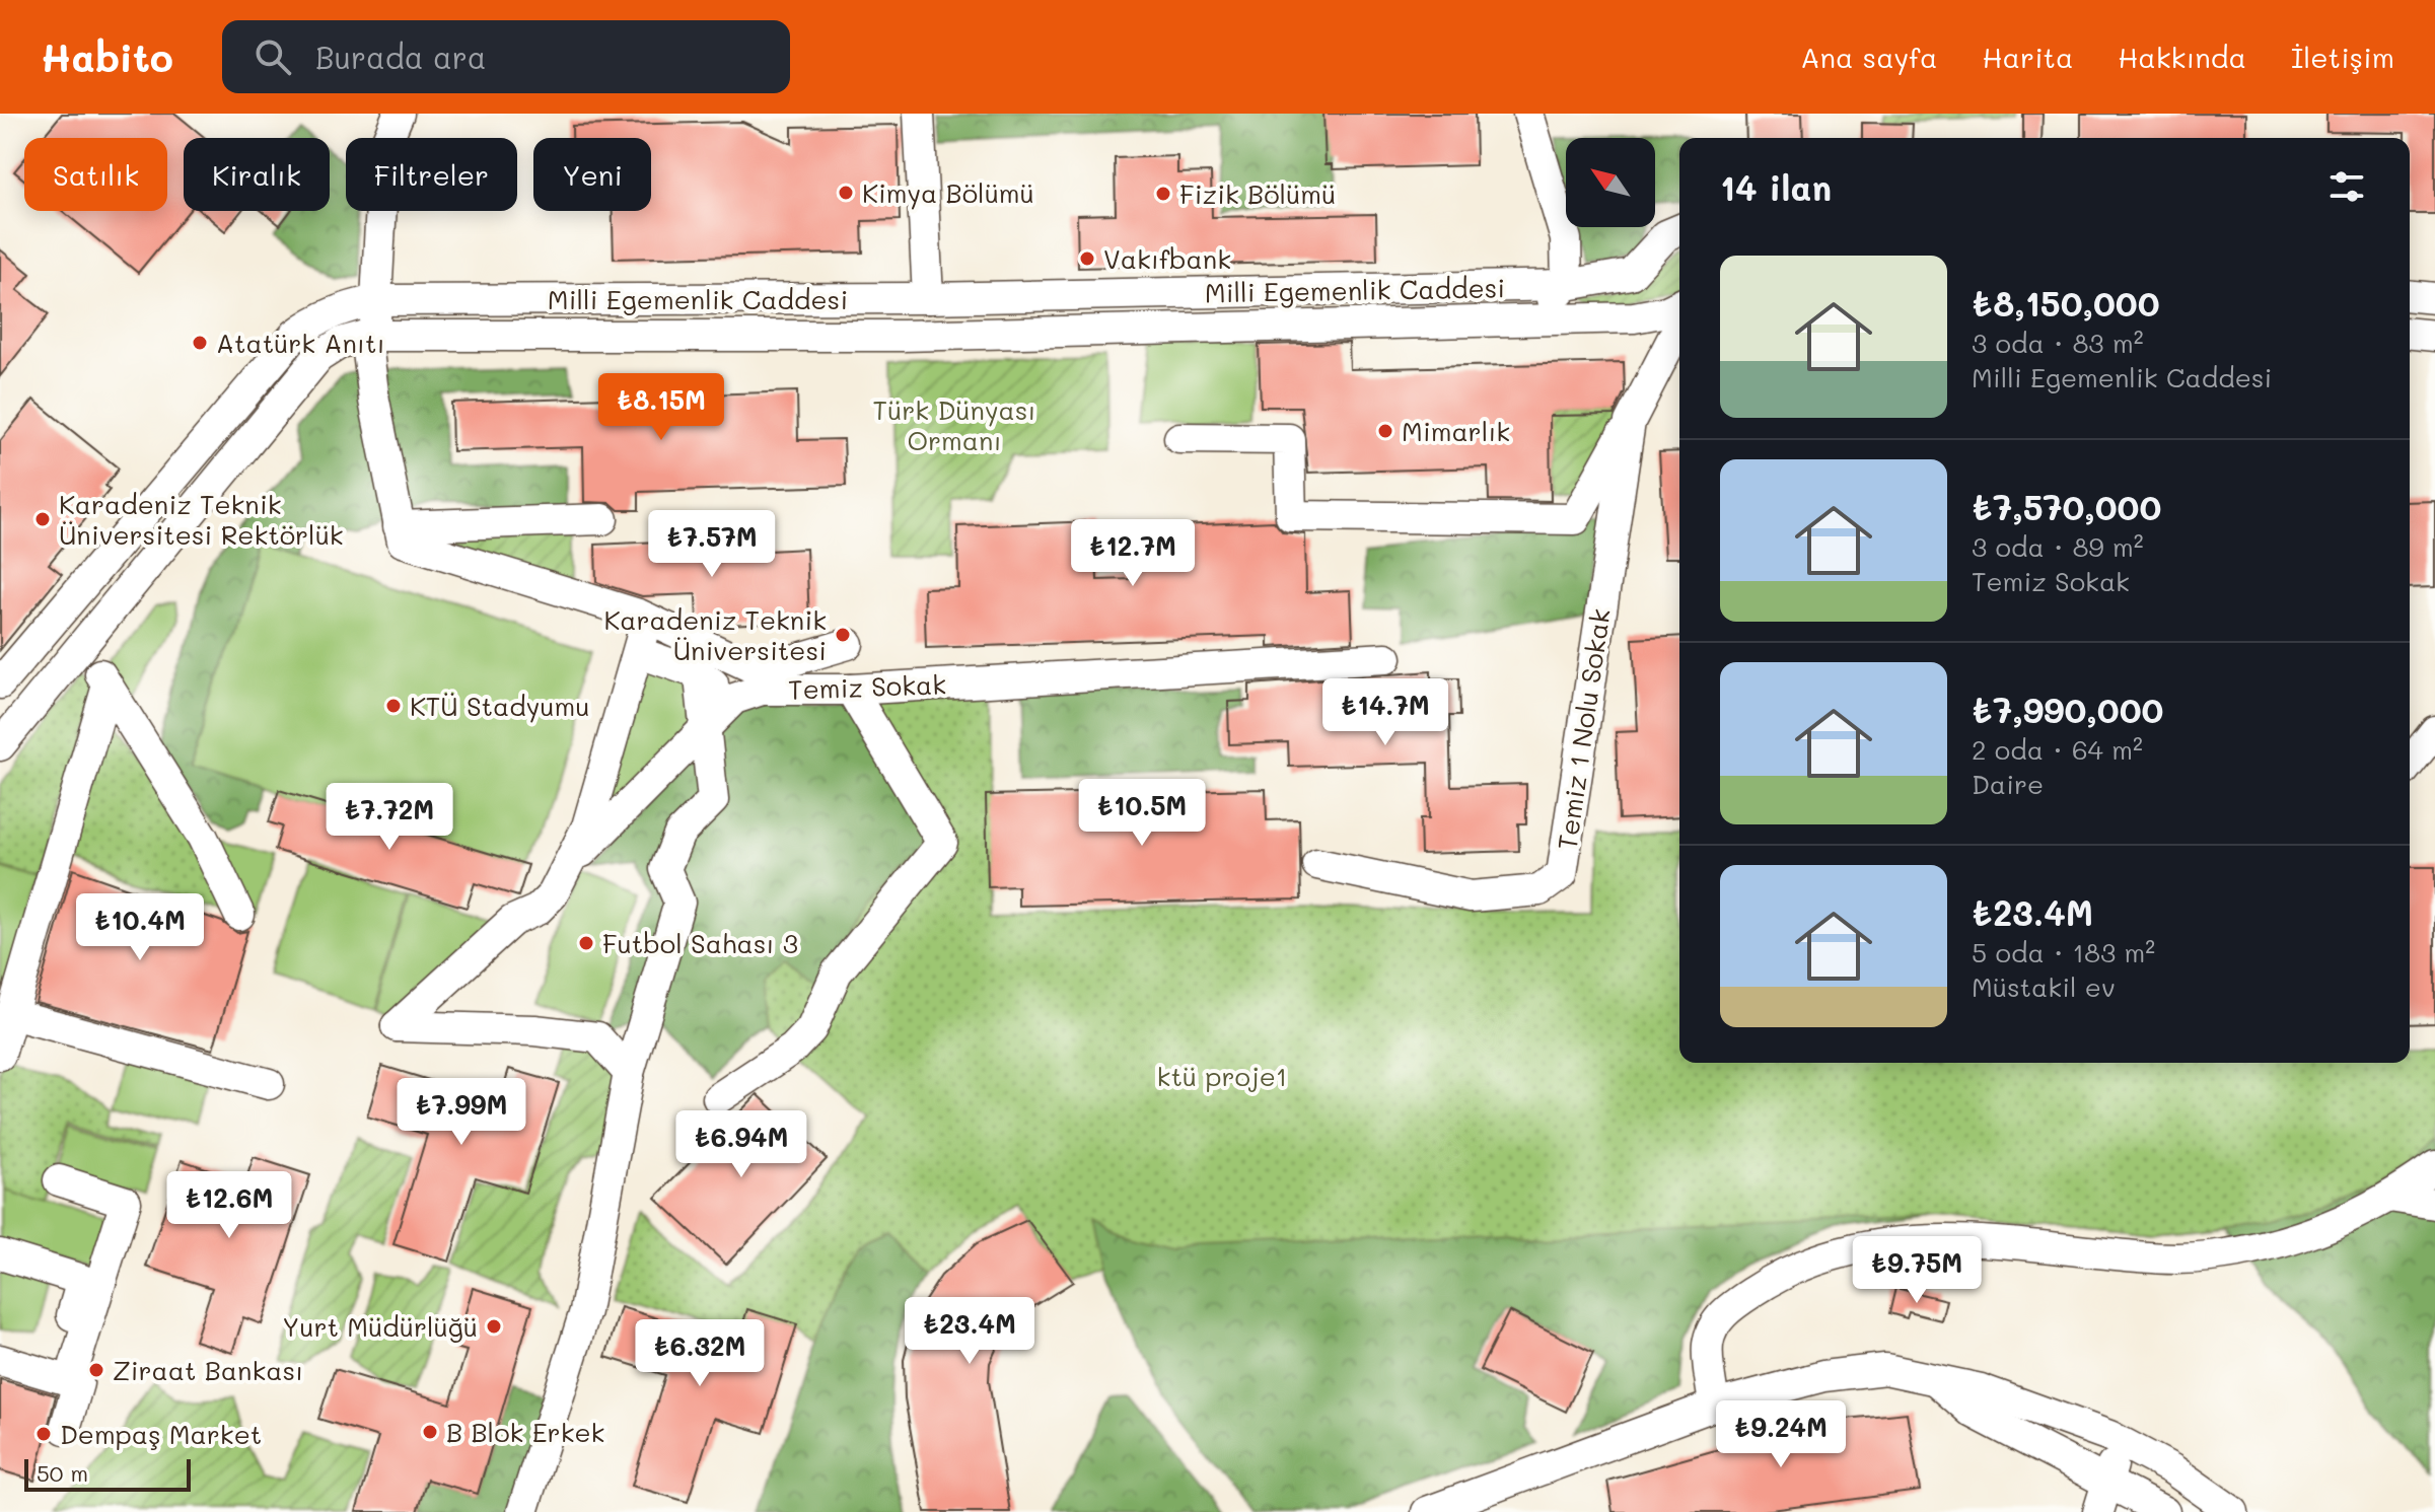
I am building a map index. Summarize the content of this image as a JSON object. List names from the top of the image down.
{
  "streets": {
    "street": ["Milli Egemenlik Caddesi", "Temiz Sokak", "Temiz 1 Nolu Sokak"]
  },
  "parks": ["Türk Dünyası Ormanı", "ktü proje1"],
  "places": [
    "Kimya Bölümü",
    "Fizik Bölümü",
    "Vakıfbank",
    "Atatürk Anıtı",
    "Mimarlık",
    "Karadeniz Teknik Üniversitesi Rektörlük",
    "Karadeniz Teknik Üniversitesi",
    "KTÜ Stadyumu",
    "Futbol Sahası 3",
    "Yurt Müdürlüğü",
    "Ziraat Bankası",
    "B Blok Erkek",
    "Dempaş Market"
  ],
  "scale_bar": "50 m",
  "north": "top left",
  "page": {
    "header": "Habito",
    "search": "Burada ara",
    "nav": [
      "Ana sayfa",
      "Harita",
      "Hakkında",
      "İletişim"
    ],
    "chip": [
      "Satılık",
      "Kiralık",
      "Filtreler",
      "Yeni"
    ],
    "heading": "14 ilan",
    "list": [
      {
        "name": "₺8,150,000",
        "note": "3 oda · 83 m² · Milli Egemenlik Caddesi"
      },
      {
        "name": "₺7,570,000",
        "note": "3 oda · 89 m² · Temiz Sokak"
      },
      {
        "name": "₺7,990,000",
        "note": "2 oda · 64 m² · Daire"
      },
      {
        "name": "₺23.4M",
        "note": "5 oda · 183 m² · Müstakil ev"
      }
    ],
    "price": [
      "₺8.15M",
      "₺7.57M",
      "₺12.7M",
      "₺14.7M",
      "₺10.5M",
      "₺7.72M",
      "₺10.4M",
      "₺7.99M",
      "₺6.94M",
      "₺12.6M",
      "₺9.75M",
      "₺23.4M",
      "₺6.32M",
      "₺9.24M"
    ],
    "scale": "50 m"
  }
}
